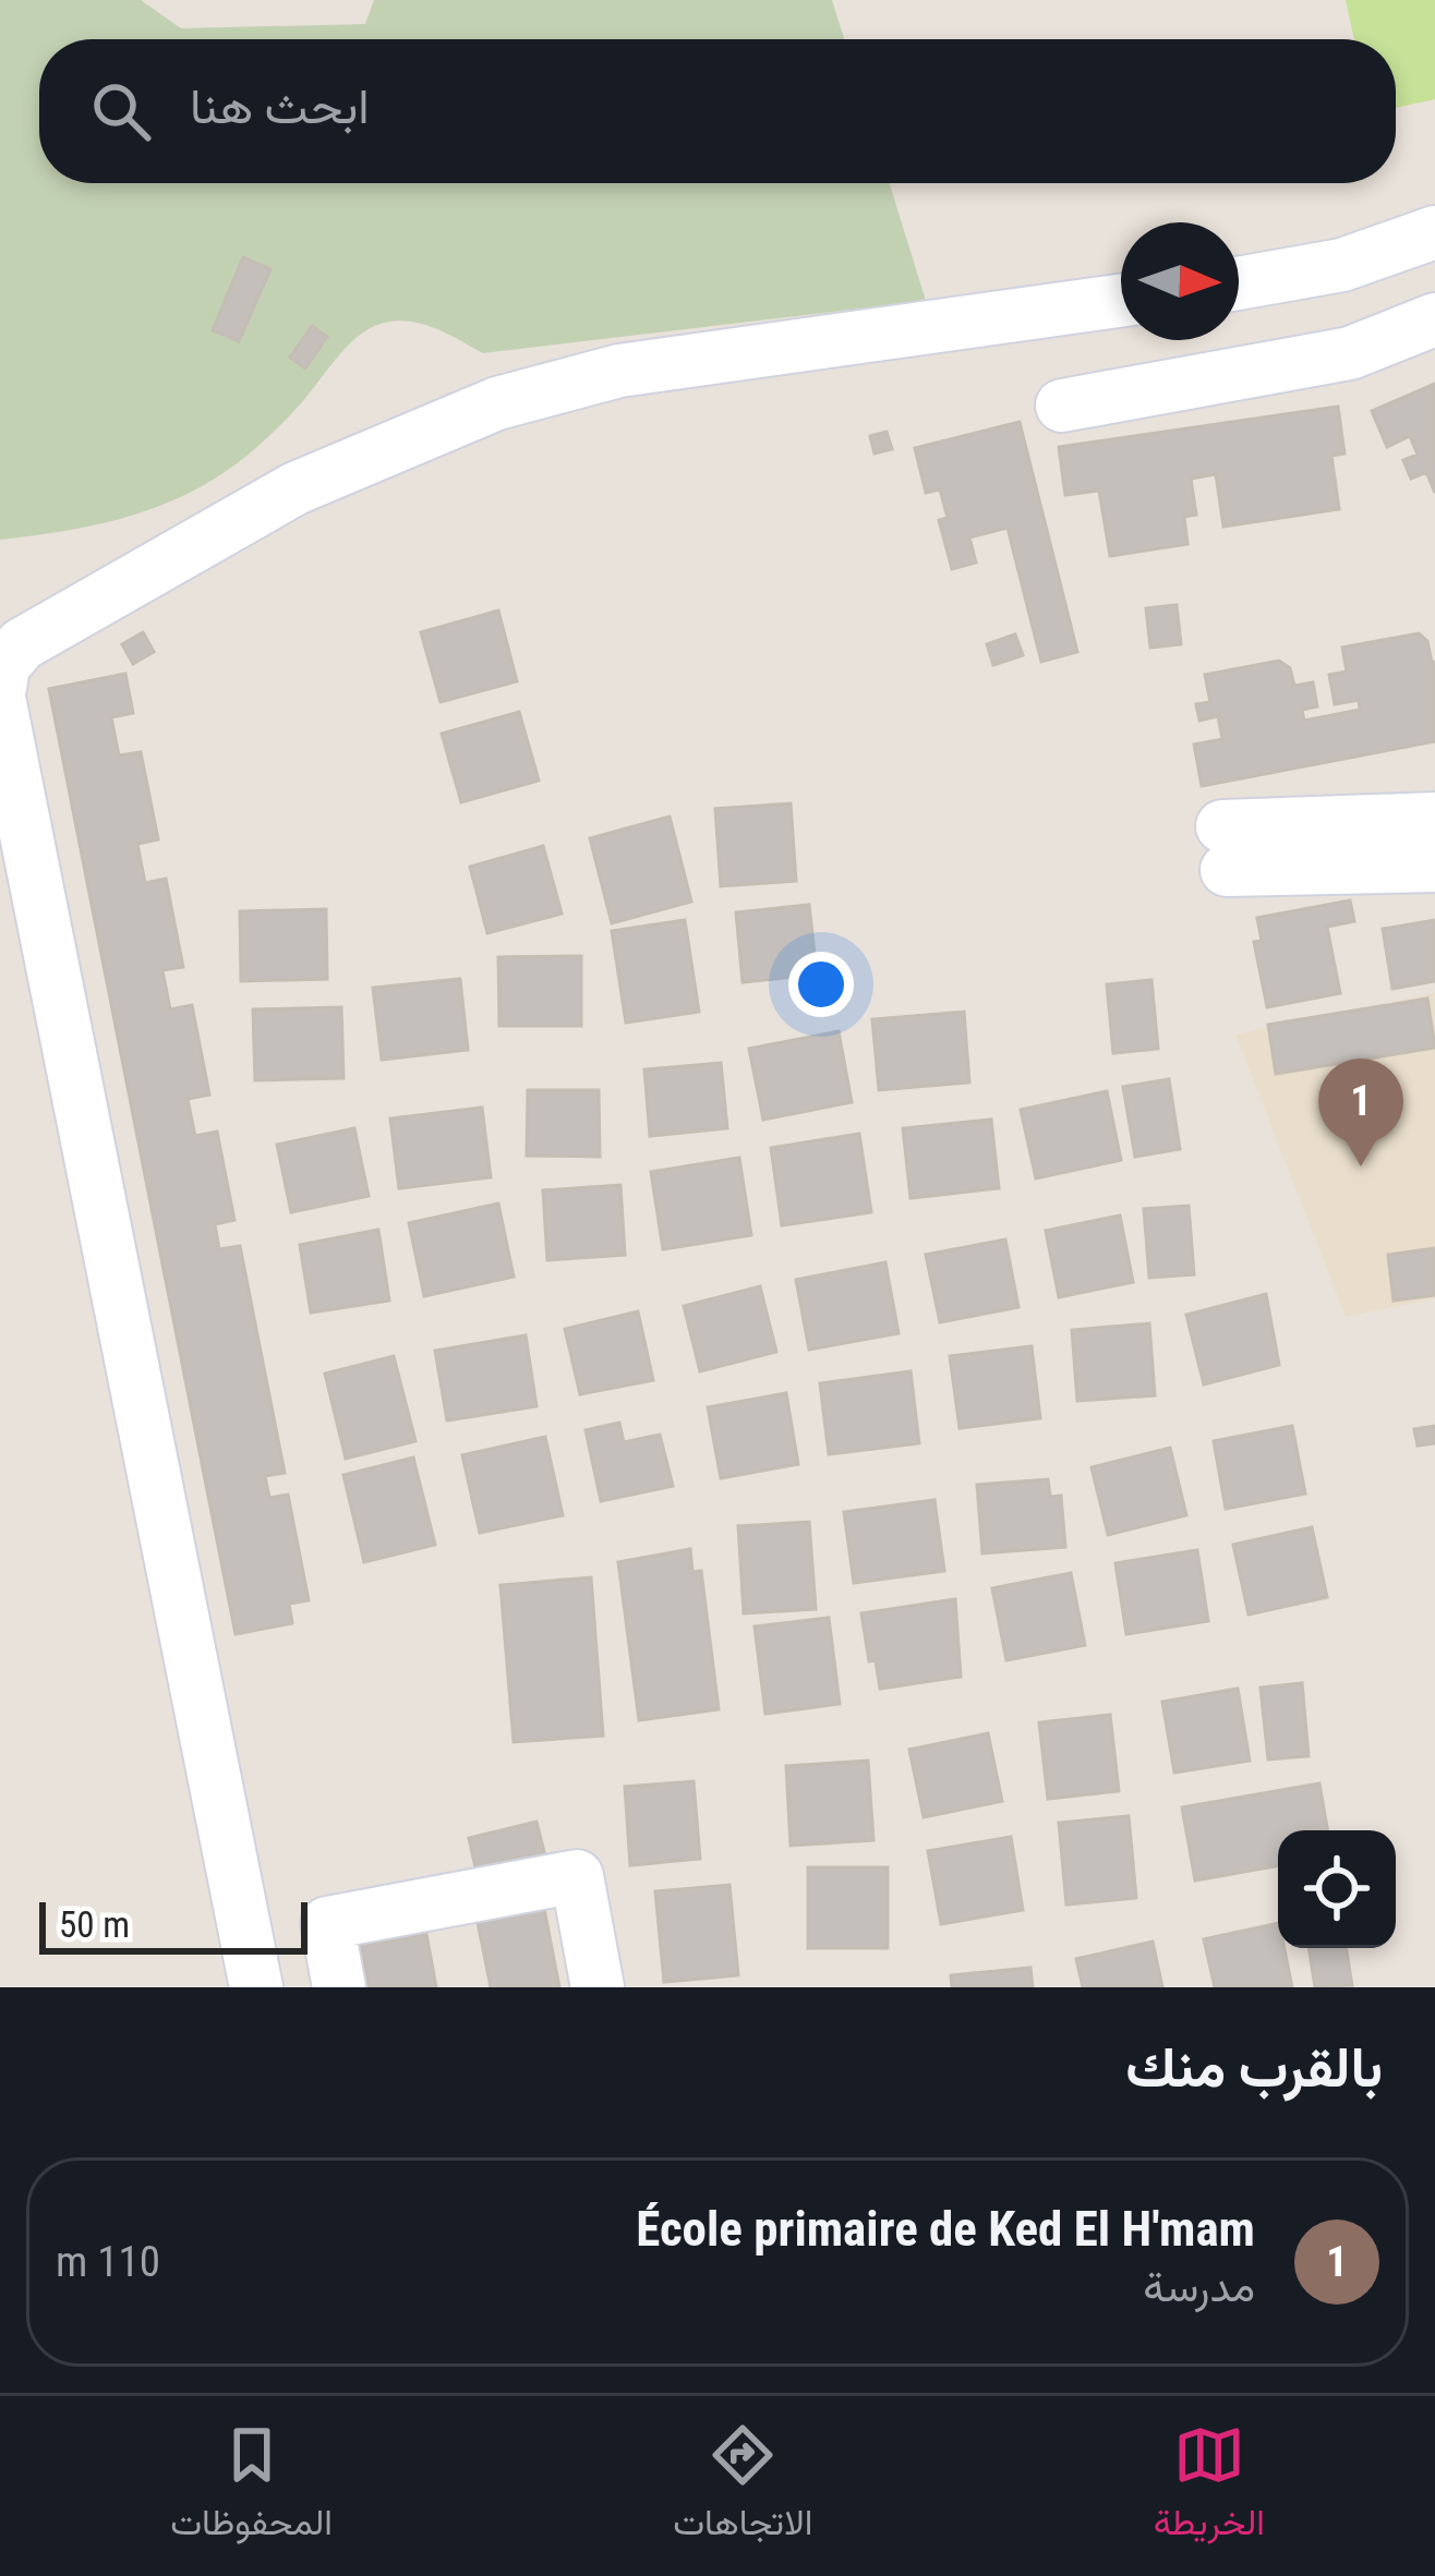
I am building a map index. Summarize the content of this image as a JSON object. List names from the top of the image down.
{
  "scale_bar": "50 m",
  "north": "right",
  "page": {
    "search": "ابحث هنا",
    "pins": "1",
    "scale": "50 m",
    "heading": "بالقرب منك",
    "list": [
      {
        "mark": "1",
        "name": "École primaire de Ked El H'mam",
        "note": "مدرسة",
        "value": "110 m"
      }
    ],
    "nav": ["الخريطة", "الاتجاهات", "المحفوظات"]
  }
}
